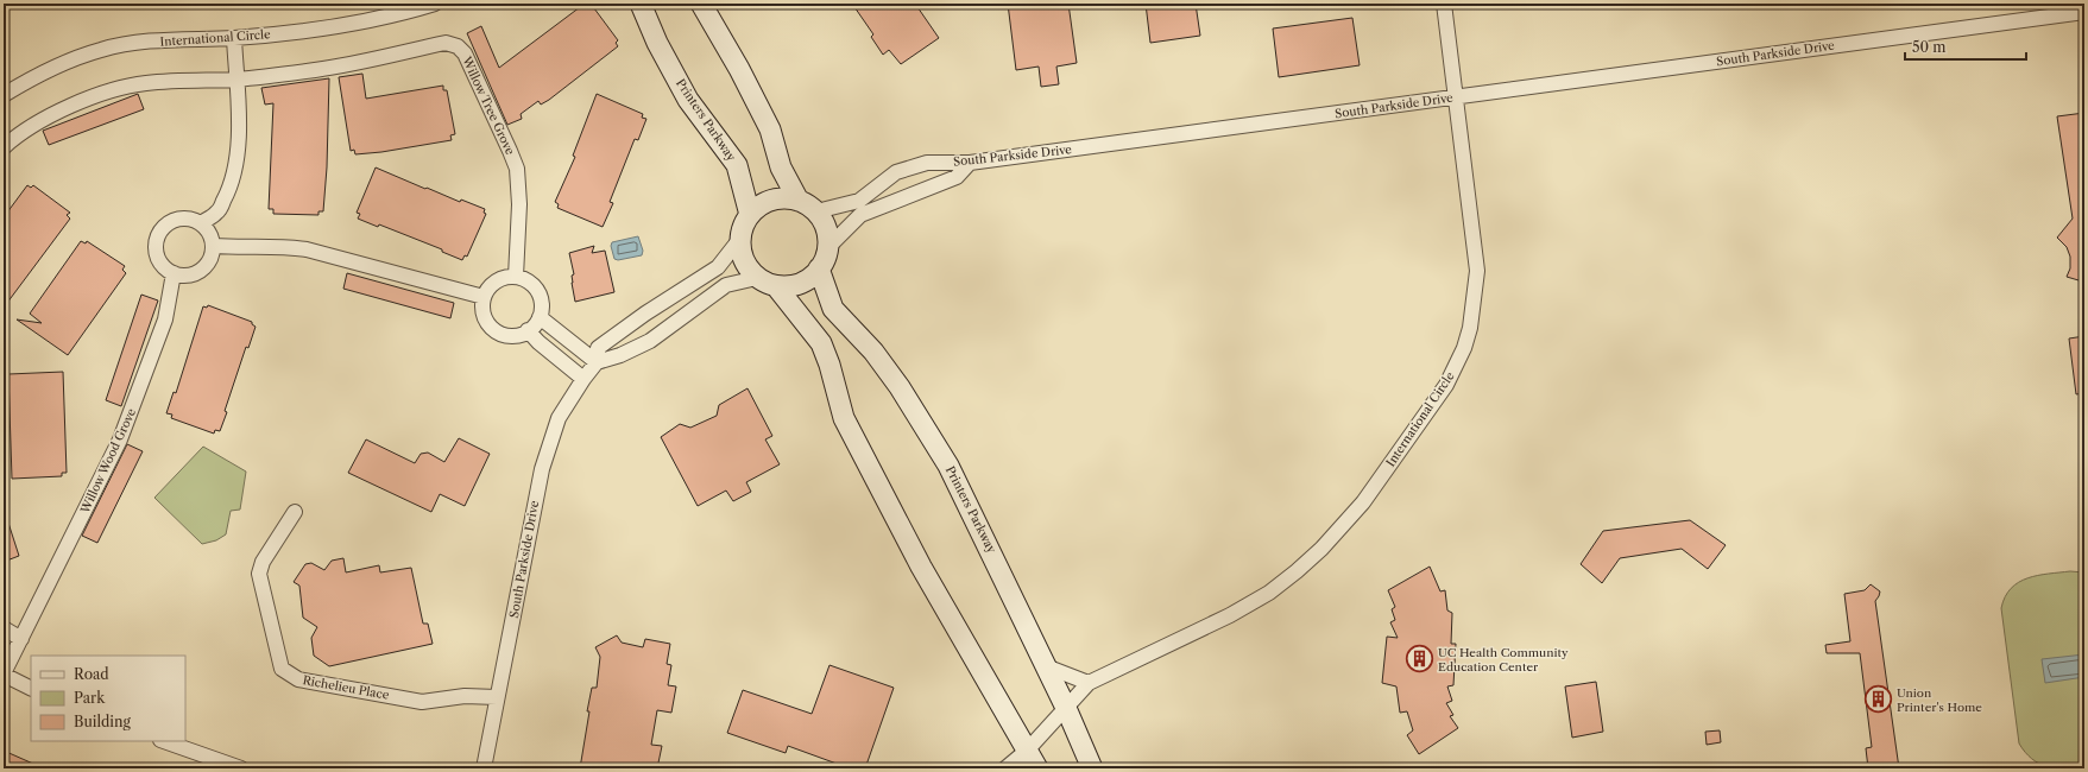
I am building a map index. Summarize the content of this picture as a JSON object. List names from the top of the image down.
{
  "streets": {
    "main road": ["South Parkside Drive", "Printers Parkway"],
    "street": [
      "International Circle",
      "Willow Tree Grove",
      "Willow Wood Grove",
      "Richelieu Place"
    ]
  },
  "crossings": [
    ["International Circle", "South Parkside Drive"],
    ["International Circle", "Printers Parkway"],
    ["South Parkside Drive", "Printers Parkway"],
    ["South Parkside Drive", "Richelieu Place"]
  ],
  "places": {
    "building": ["UC Health Community Education Center", "Union Printer's Home"]
  },
  "legend": ["Road", "Park", "Building"],
  "scale_bar": "50 m"
}
